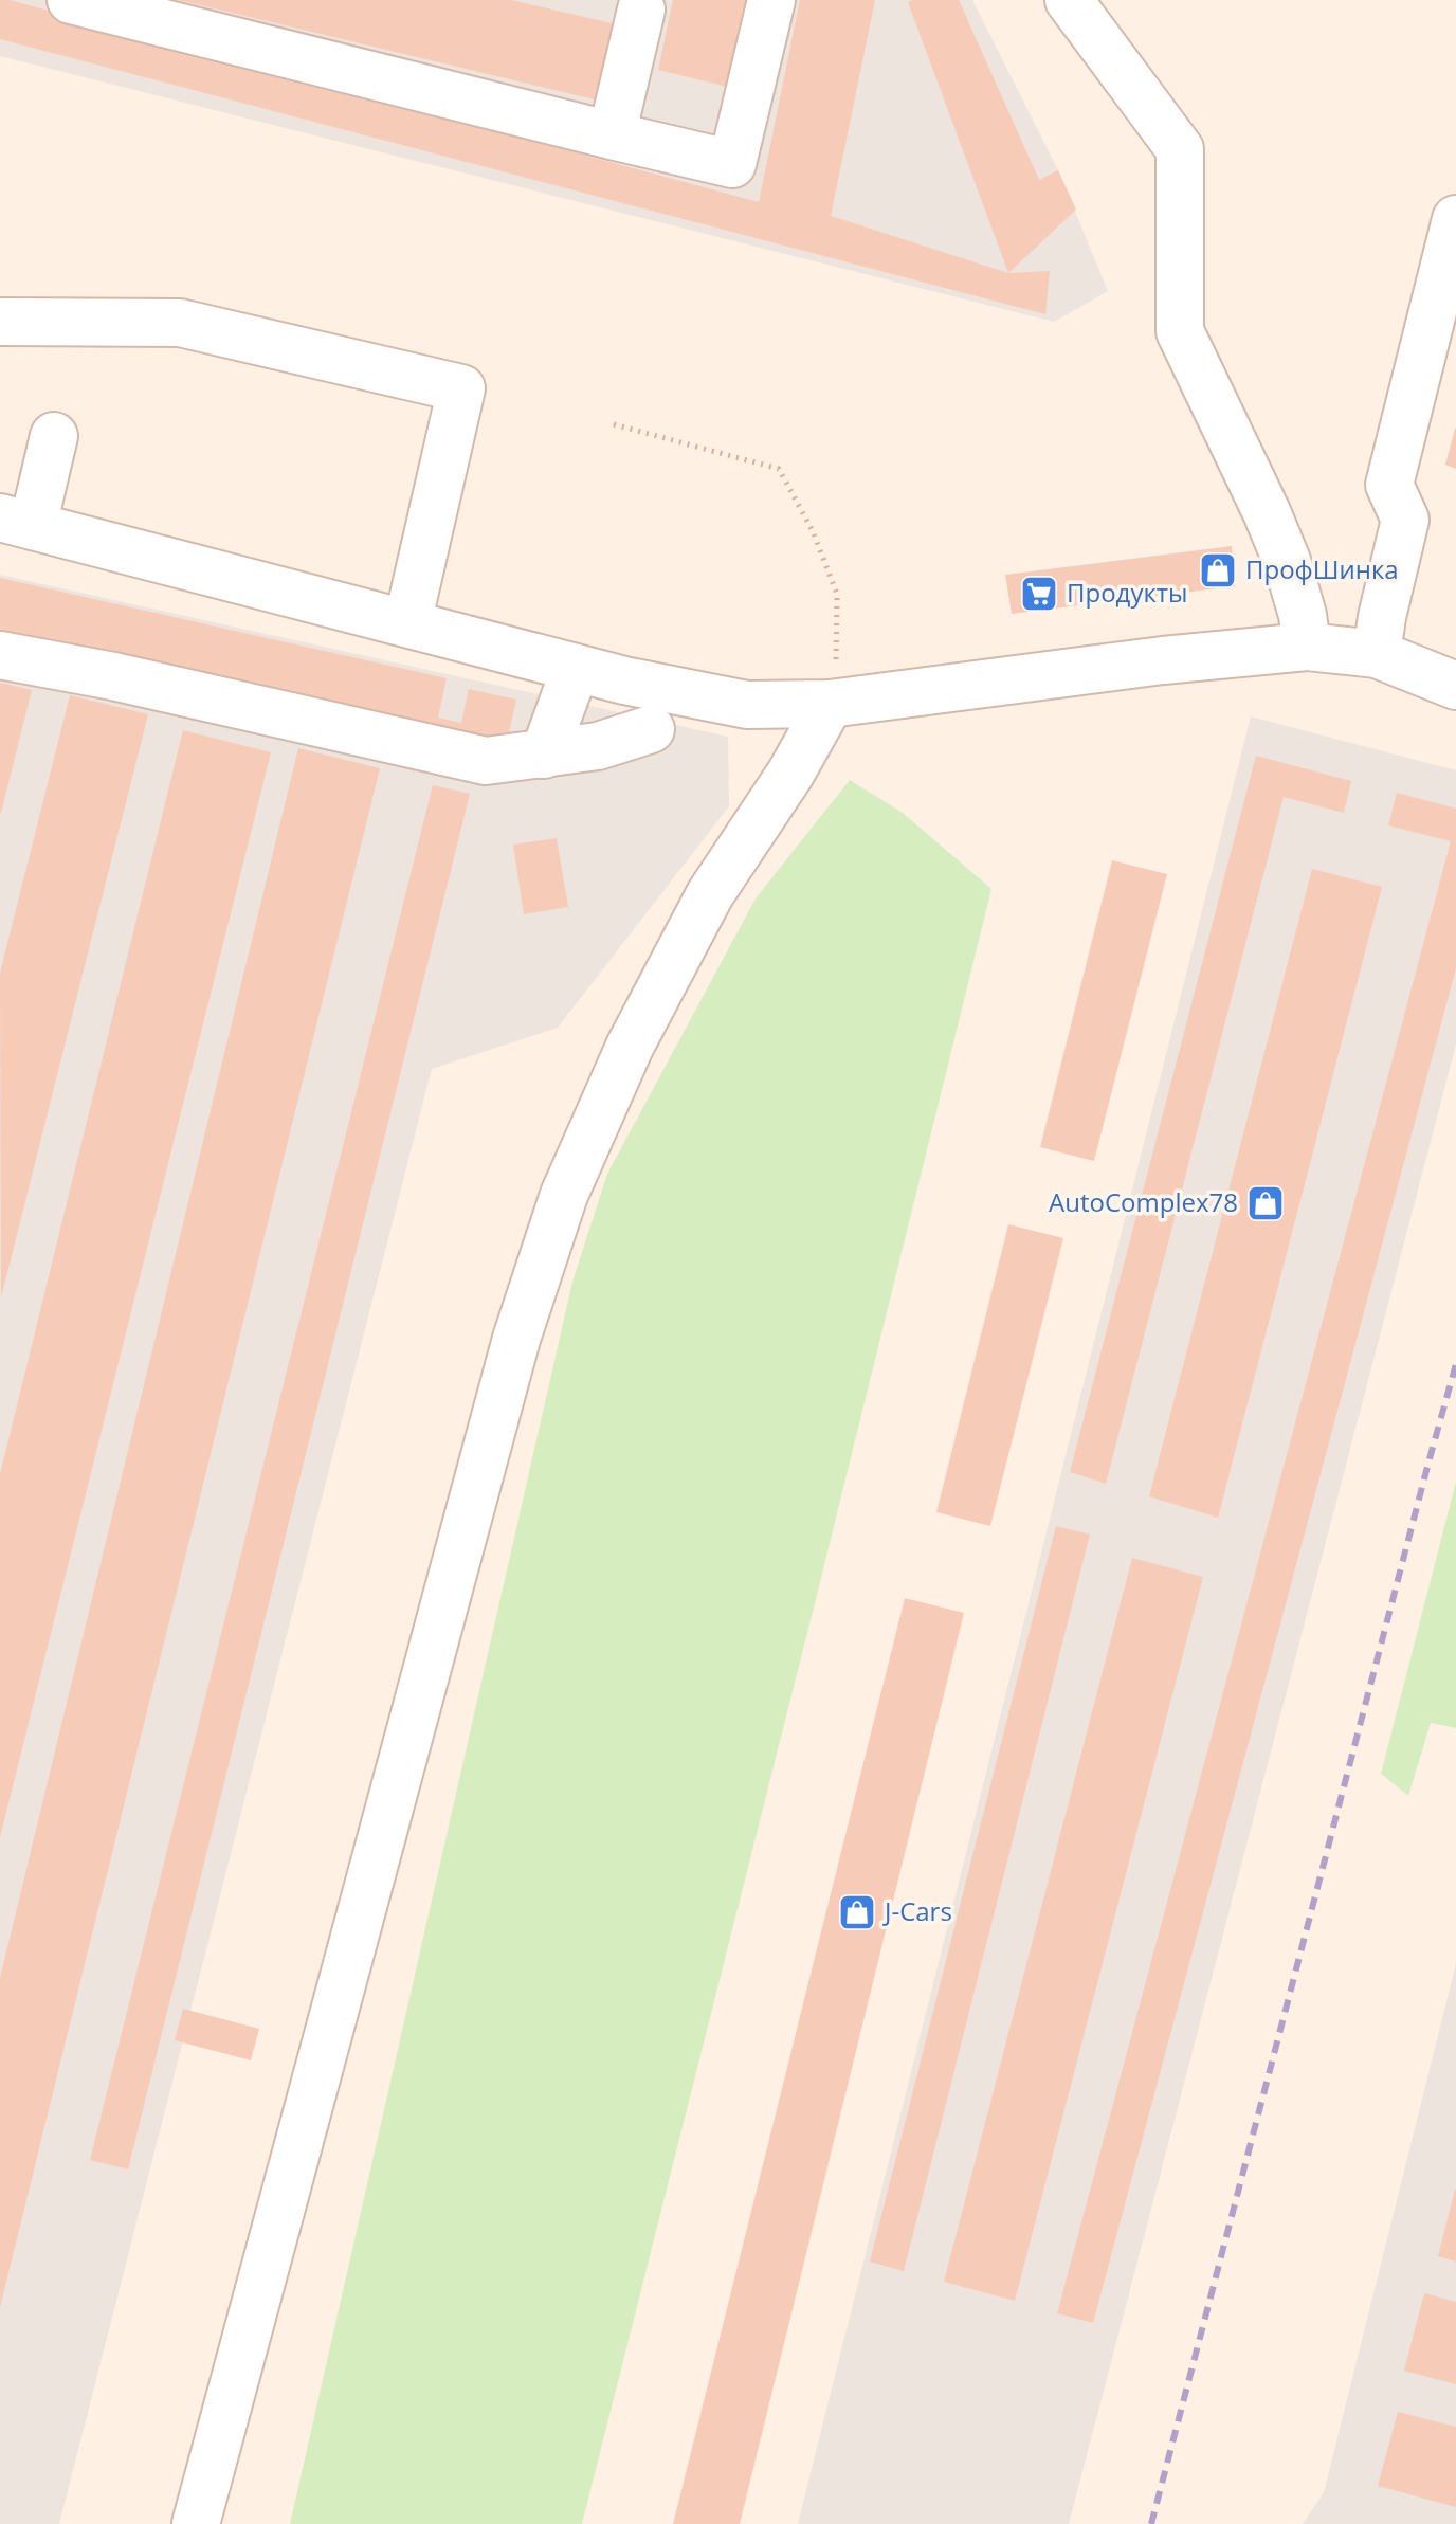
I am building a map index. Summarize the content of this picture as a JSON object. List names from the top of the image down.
{
  "places": {
    "shop": ["ПрофШинка", "AutoComplex78", "J-Cars"],
    "supermarket": ["Продукты"]
  }
}
